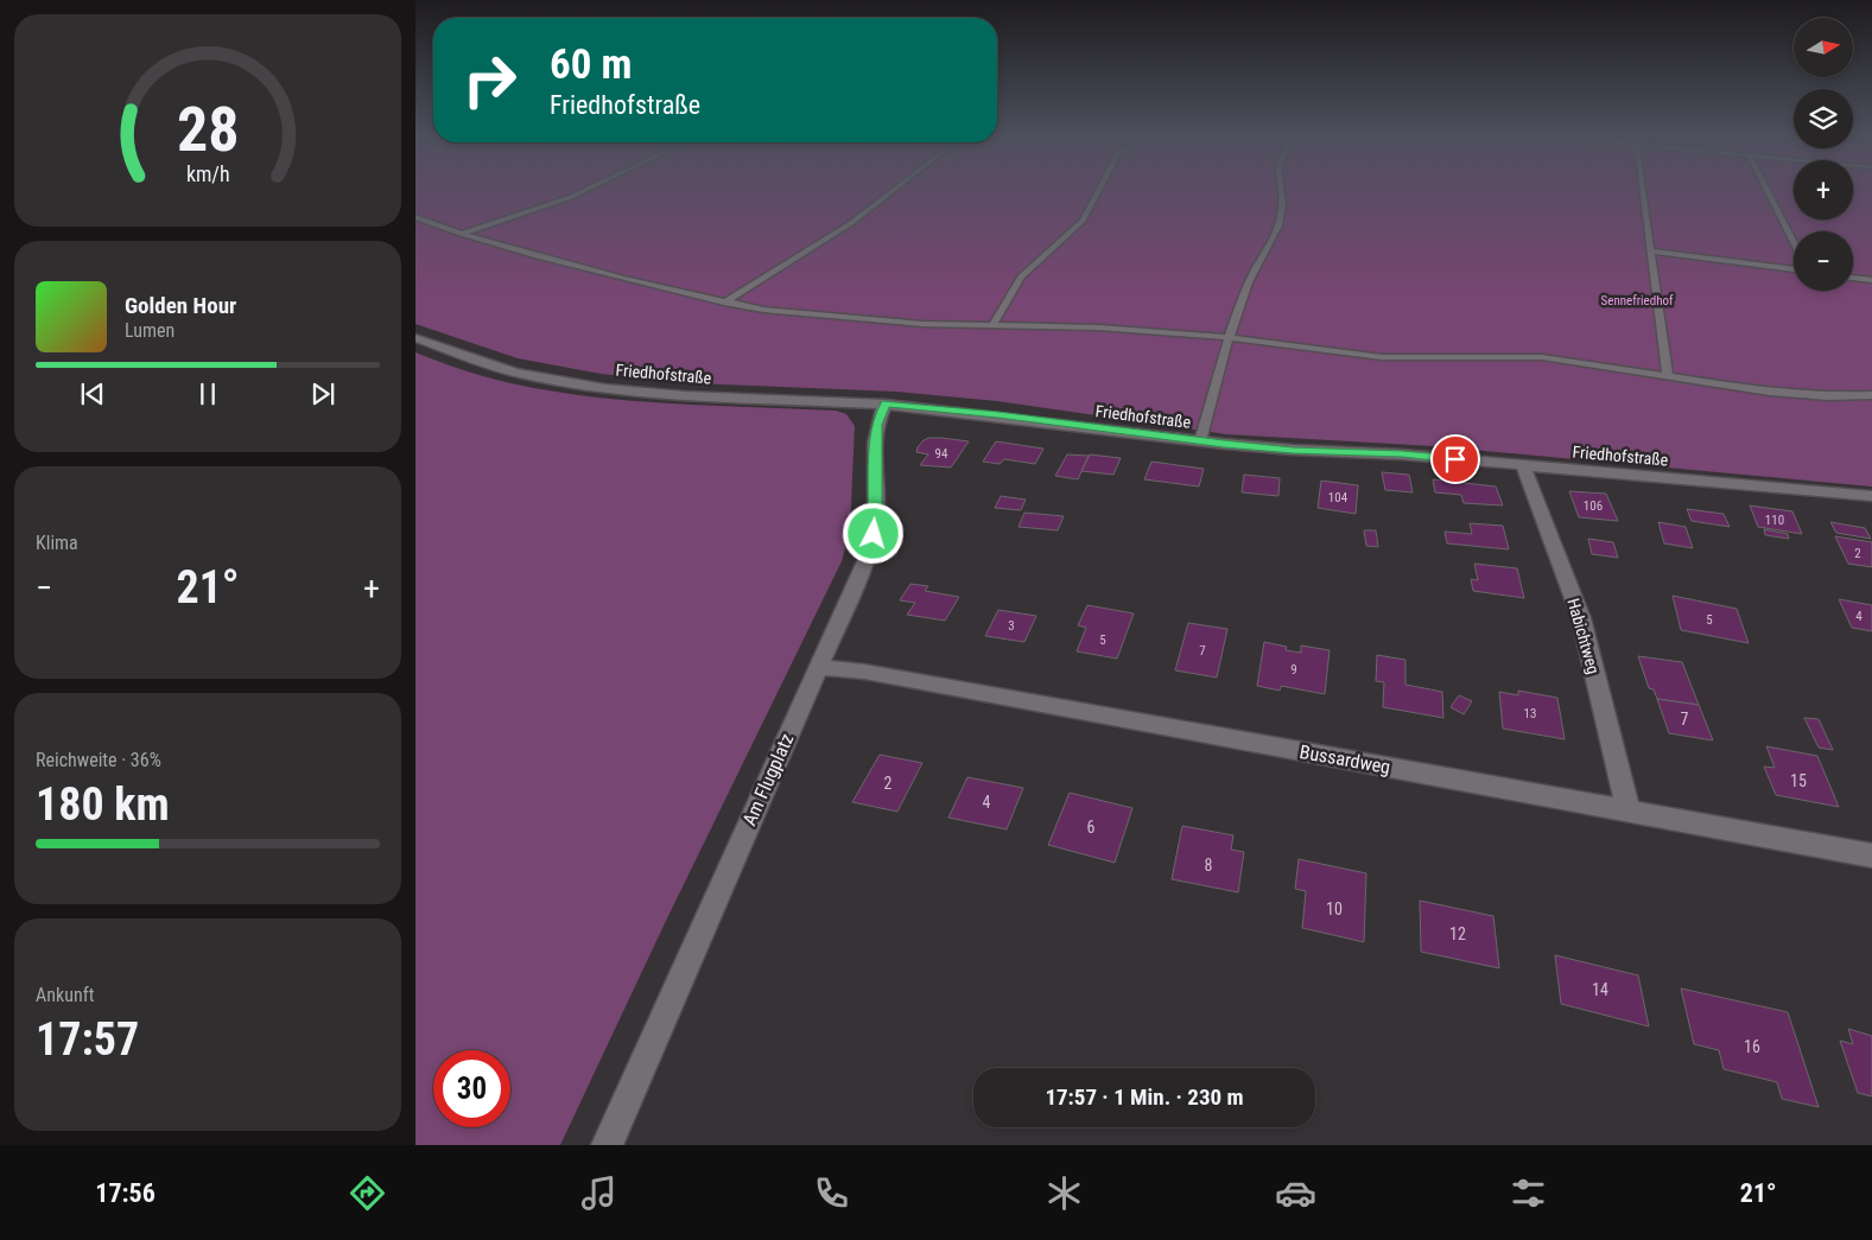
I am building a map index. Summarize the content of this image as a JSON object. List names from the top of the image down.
{
  "streets": {
    "street": [
      "Friedhofstraße",
      "Habichtweg",
      "Bussardweg",
      "Am Flugplatz"
    ]
  },
  "crossings": [
    ["Friedhofstraße", "Habichtweg"],
    ["Friedhofstraße", "Am Flugplatz"],
    ["Habichtweg", "Bussardweg"],
    ["Bussardweg", "Am Flugplatz"]
  ],
  "parks": ["Sennefriedhof"],
  "house_numbers": [
    "94",
    "104",
    "106",
    "110",
    "2",
    "4",
    "5",
    "3",
    "5",
    "7",
    "9",
    "13",
    "7",
    "15",
    "2",
    "4",
    "6",
    "8",
    "10",
    "12",
    "14",
    "16"
  ],
  "north": "right",
  "page": {
    "map_buttons": ["+", "−"],
    "turn": ["60 m", "Friedhofstraße"],
    "song": ["Golden Hour", "Lumen"],
    "tile": [
      "Klima",
      ["Reichweite · 36%", "180 km"],
      ["Ankunft", "17:57"]
    ],
    "heat": ["−", "21°", "+"],
    "limit": "30",
    "trip": "17:57 · 1 Min. · 230 m",
    "tabs": ["17:56", "21°"],
    "gauge": ["28", "km/h"]
  }
}
